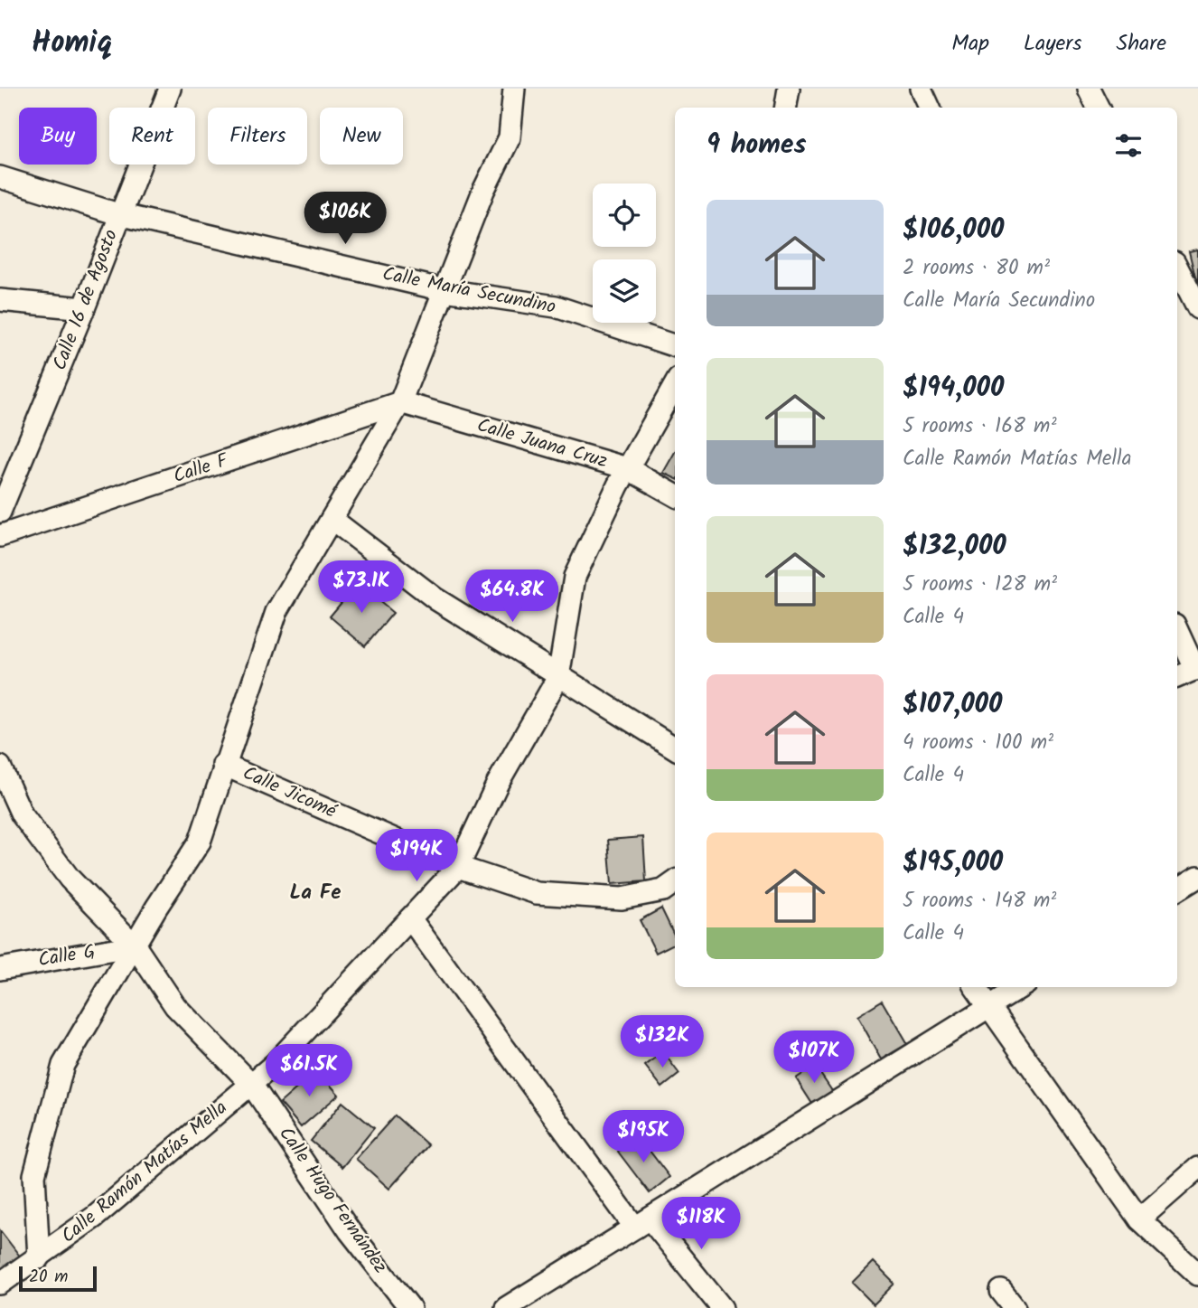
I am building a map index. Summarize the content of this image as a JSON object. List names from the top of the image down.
{
  "streets": {
    "street": [
      "Calle María Secundino",
      "Calle 16 de Agosto",
      "Calle Juana Cruz",
      "Calle F",
      "Calle Jicomé",
      "Calle G",
      "Calle Ramón Matías Mella",
      "Calle Hugo Fernández"
    ]
  },
  "crossings": [
    ["Calle María Secundino", "Calle 16 de Agosto"],
    ["Calle Juana Cruz", "Calle F"],
    ["Calle Juana Cruz", "Calle Ramón Matías Mella"],
    ["Calle Jicomé", "Calle Ramón Matías Mella"],
    ["Calle G", "Calle Hugo Fernández"],
    ["Calle Ramón Matías Mella", "Calle Hugo Fernández"]
  ],
  "districts": ["La Fe"],
  "scale_bar": "20 m",
  "page": {
    "header": "Homiq",
    "nav": ["Map", "Layers", "Share"],
    "chip": [
      "Buy",
      "Rent",
      "Filters",
      "New"
    ],
    "heading": "9 homes",
    "list": [
      {
        "name": "$106,000",
        "note": "2 rooms · 80 m² · Calle María Secundino"
      },
      {
        "name": "$194,000",
        "note": "5 rooms · 168 m² · Calle Ramón Matías Mella"
      },
      {
        "name": "$132,000",
        "note": "5 rooms · 128 m² · Calle 4"
      },
      {
        "name": "$107,000",
        "note": "4 rooms · 100 m² · Calle 4"
      },
      {
        "name": "$195,000",
        "note": "5 rooms · 148 m² · Calle 4"
      }
    ],
    "price": [
      "$106K",
      "$73.1K",
      "$64.8K",
      "$194K",
      "$132K",
      "$107K",
      "$61.5K",
      "$195K",
      "$118K"
    ],
    "scale": "20 m"
  }
}
